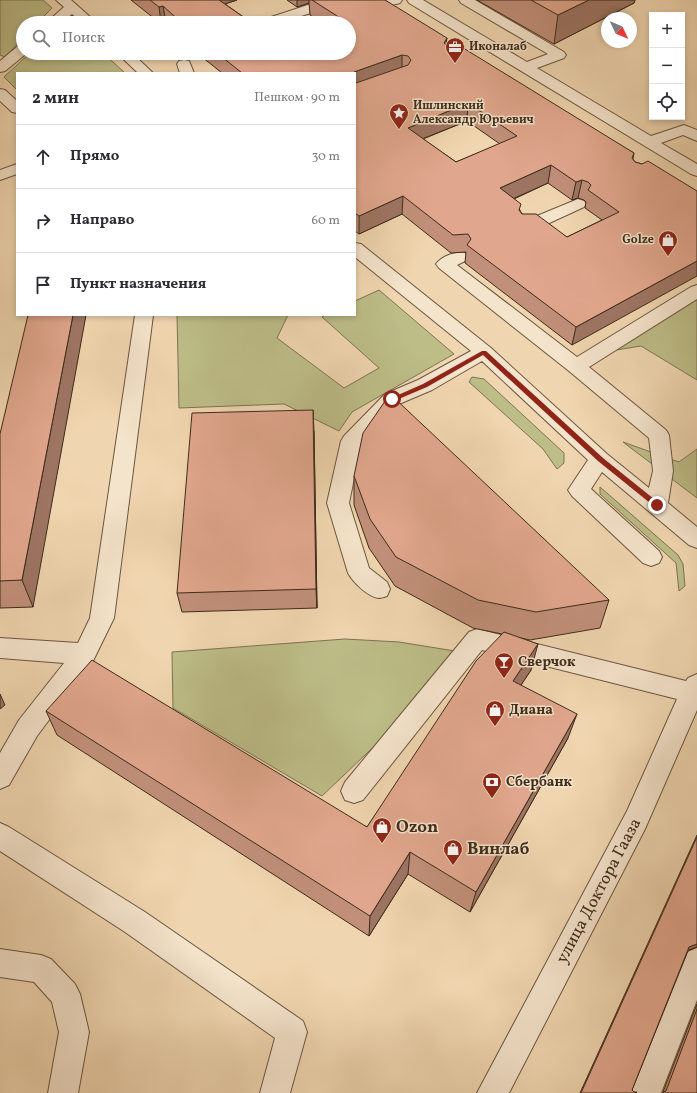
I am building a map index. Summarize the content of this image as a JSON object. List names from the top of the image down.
{
  "streets": {
    "street": ["улица Доктора Гааза"]
  },
  "places": {
    "office": ["Иконалаб"],
    "place": ["Ишлинский Александр Юрьевич"],
    "shop": [
      "Golze",
      "Диана",
      "Ozon",
      "Винлаб"
    ],
    "bar": ["Сверчок"],
    "bank": ["Сбербанк"]
  },
  "north": "bottom right",
  "page": {
    "map_buttons": ["+", "−"],
    "search": "Поиск",
    "heading": ["2 мин", "Пешком · 90 m"],
    "list": [
      ["Прямо", "30 m"],
      ["Направо", "60 m"],
      "Пункт назначения"
    ]
  }
}
